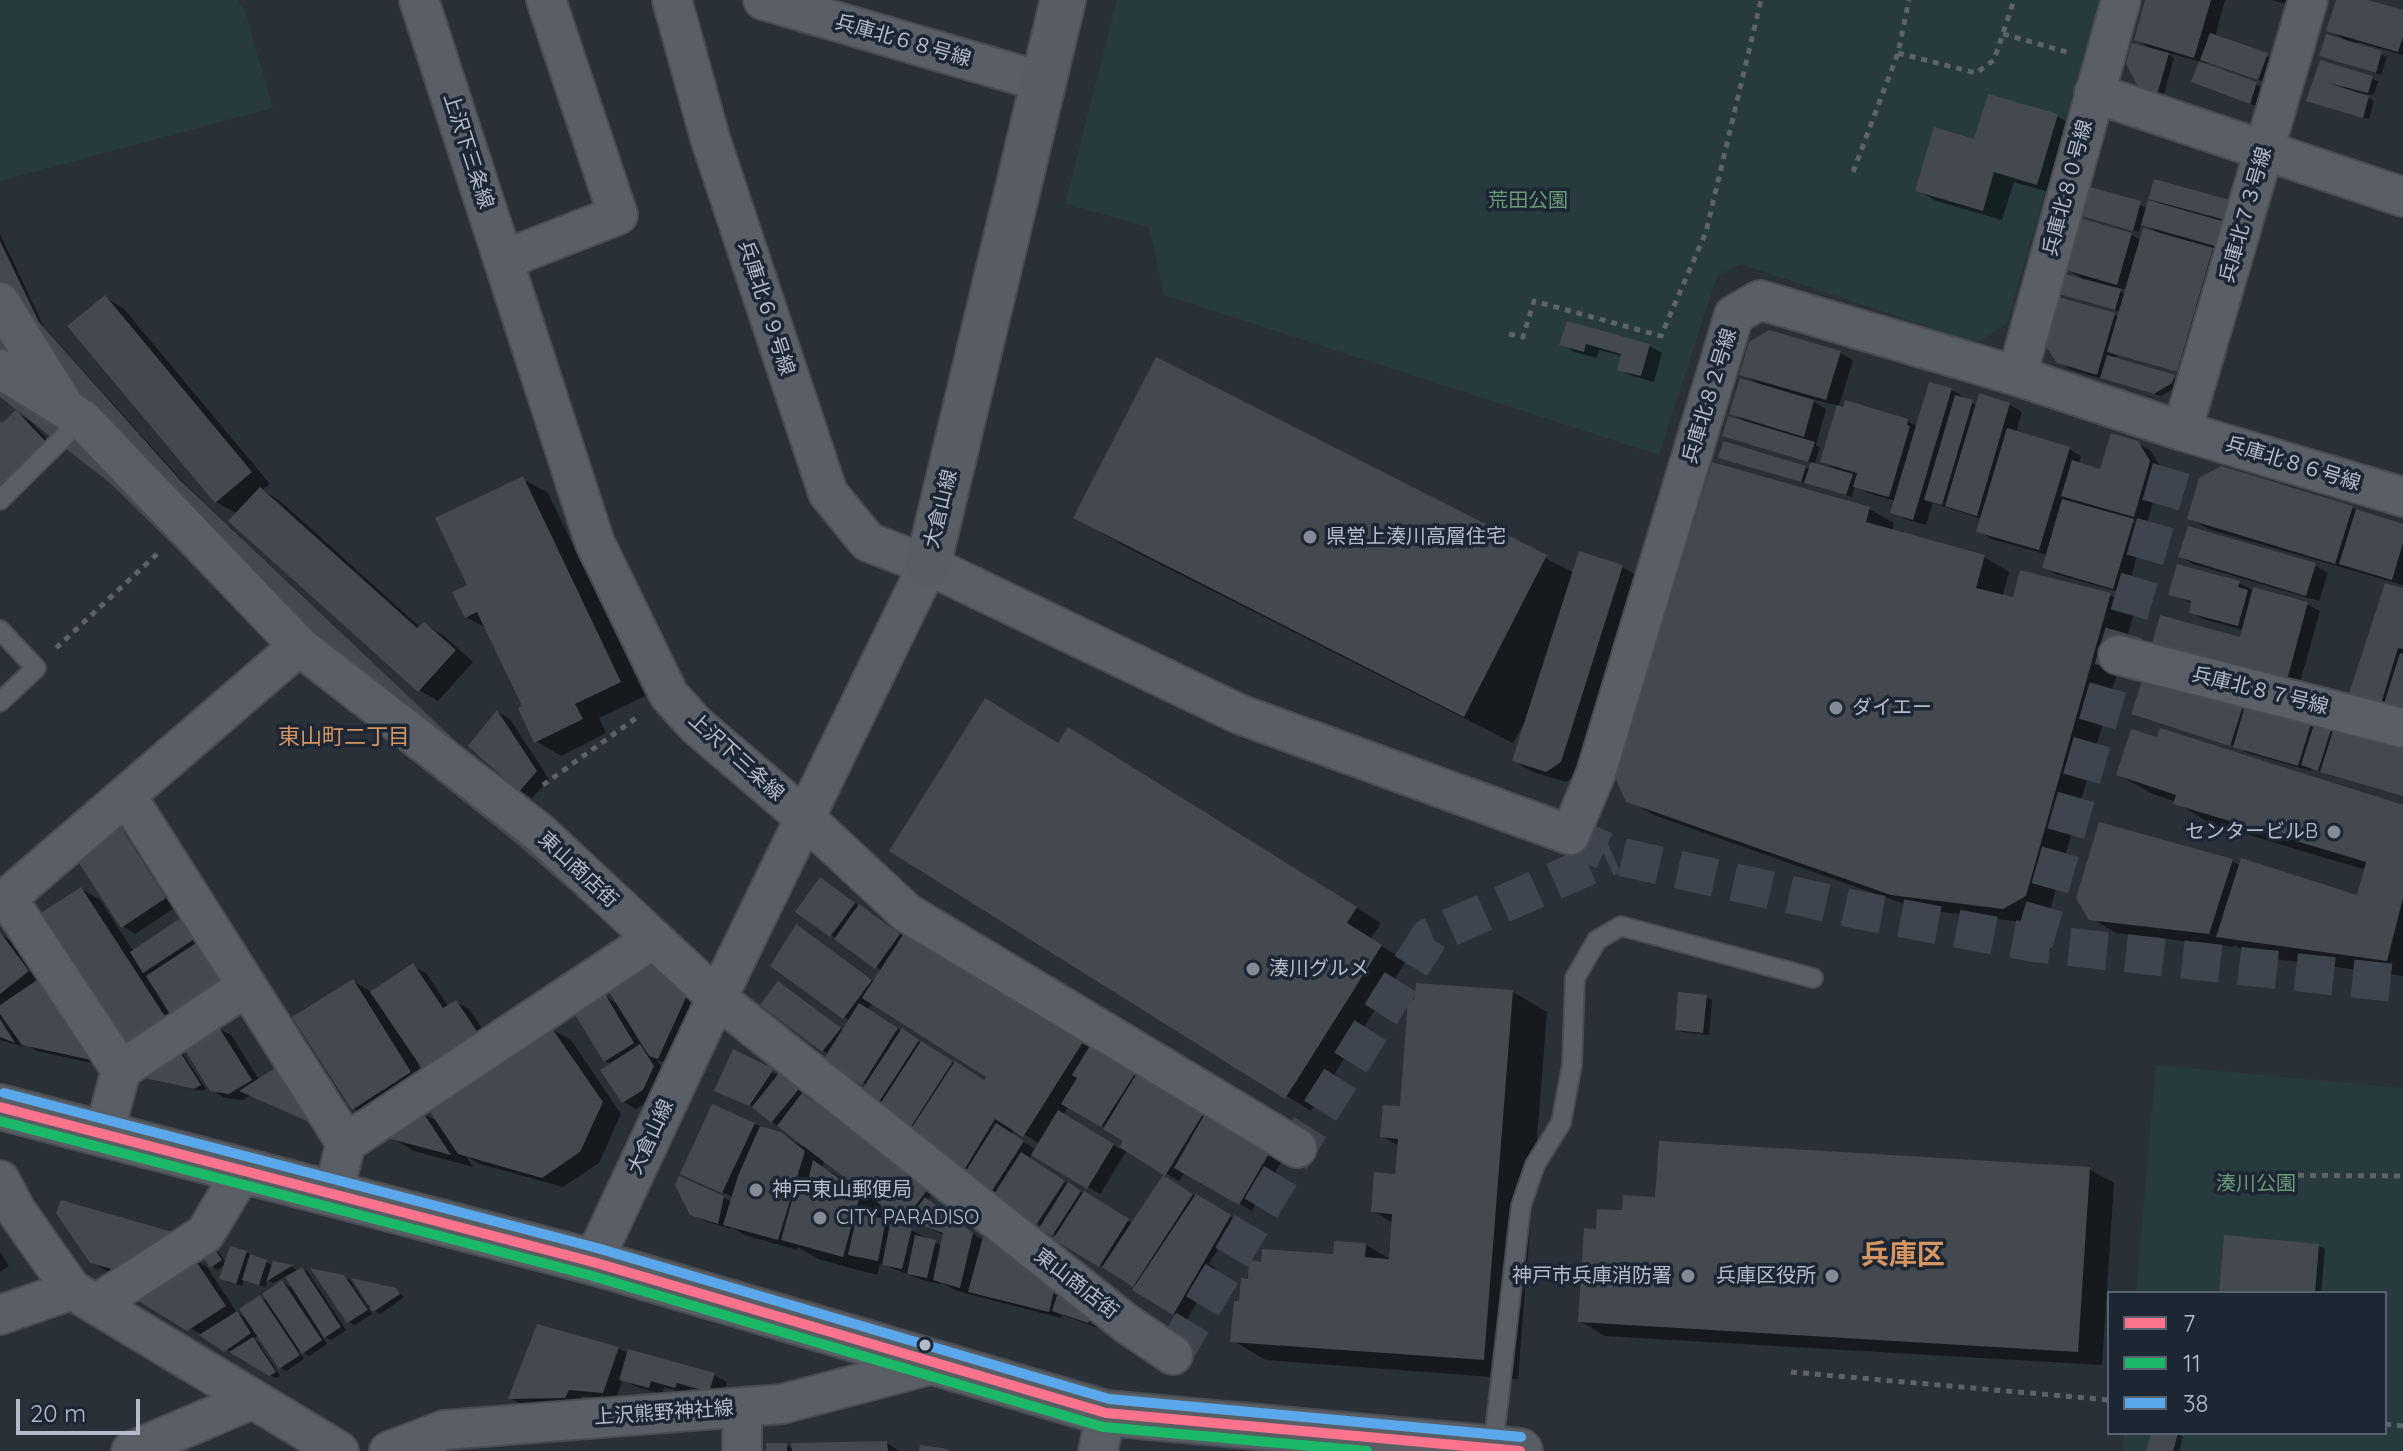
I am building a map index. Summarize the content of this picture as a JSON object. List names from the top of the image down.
{
  "streets": {
    "street": [
      "兵庫北６８号線",
      "上沢下三条線",
      "兵庫北８０号線",
      "兵庫北７３号線",
      "兵庫北６９号線",
      "兵庫北８２号線",
      "兵庫北８６号線",
      "大倉山線",
      "兵庫北８７号線",
      "東山商店街",
      "上沢熊野神社線"
    ]
  },
  "crossings": [
    ["兵庫北６８号線", "大倉山線"],
    ["上沢下三条線", "大倉山線"],
    ["兵庫北８０号線", "兵庫北８２号線"],
    ["兵庫北７３号線", "兵庫北８２号線"],
    ["兵庫北７３号線", "兵庫北８６号線"],
    ["兵庫北６９号線", "兵庫北８２号線"],
    ["兵庫北６９号線", "大倉山線"],
    ["兵庫北８２号線", "兵庫北８６号線"]
  ],
  "districts": ["東山町二丁目", "兵庫区"],
  "parks": ["荒田公園", "湊川公園"],
  "places": [
    "県営上湊川高層住宅",
    "ダイエー",
    "センタービルB",
    "湊川グルメ",
    "神戸東山郵便局",
    "CITY PARADISO",
    "神戸市兵庫消防署",
    "兵庫区役所"
  ],
  "lines": ["transit line 38", "transit line 7", "transit line 11"],
  "legend": ["7", "11", "38"],
  "scale_bar": "20 m"
}
